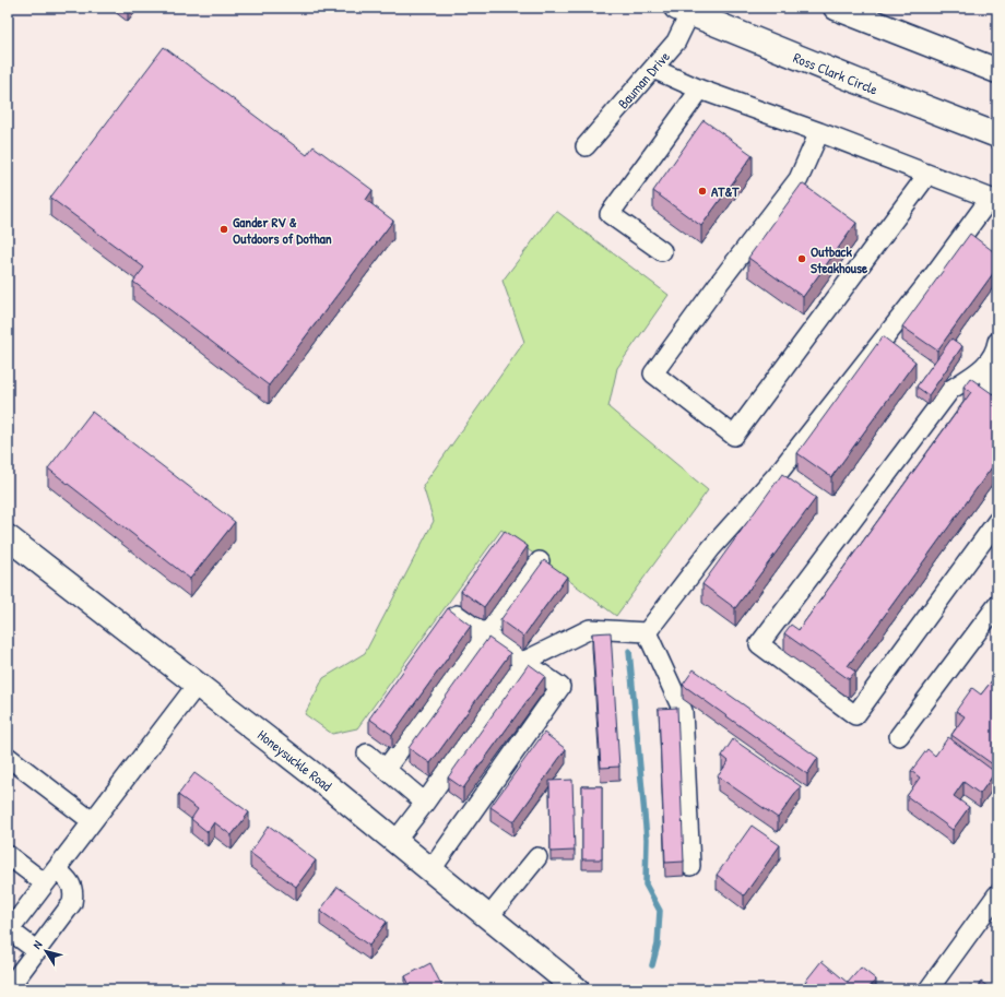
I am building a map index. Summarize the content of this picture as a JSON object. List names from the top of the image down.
{
  "streets": {
    "main road": ["Ross Clark Circle", "Honeysuckle Road"],
    "street": ["Bauman Drive"]
  },
  "crossings": [
    ["Ross Clark Circle", "Bauman Drive"]
  ],
  "places": ["AT&T", "Gander RV & Outdoors of Dothan", "Outback Steakhouse"],
  "north": "top left"
}
